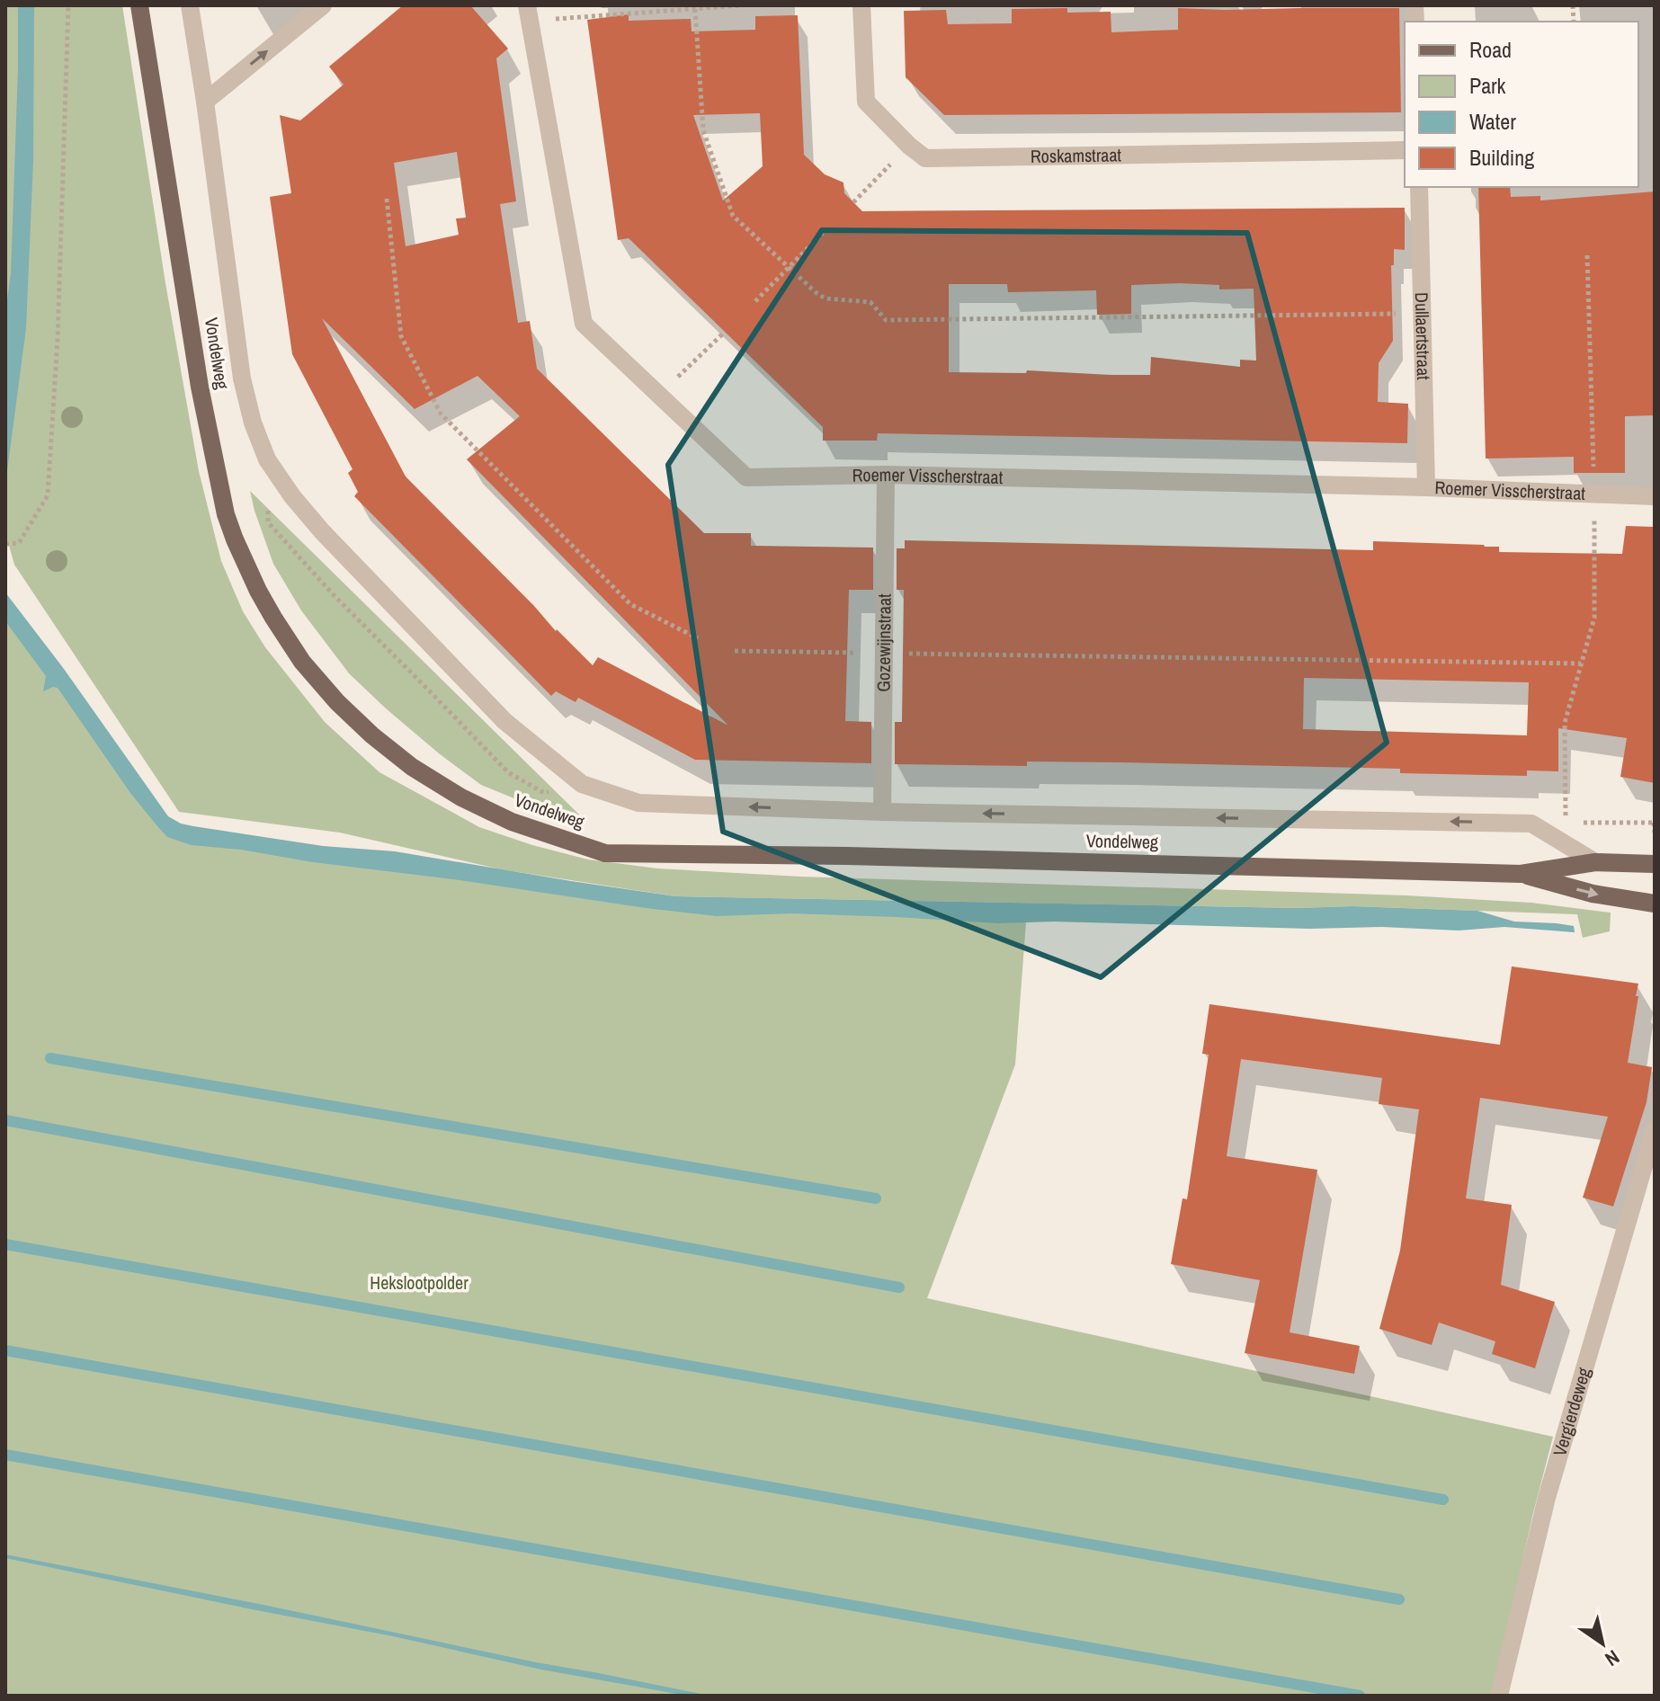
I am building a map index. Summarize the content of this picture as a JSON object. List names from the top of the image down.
{
  "streets": {
    "main road": ["Vondelweg"],
    "street": [
      "Roskamstraat",
      "Dullaertstraat",
      "Roemer Visscherstraat",
      "Gozewijnstraat",
      "Vergierdeweg"
    ]
  },
  "crossings": [
    ["Dullaertstraat", "Roemer Visscherstraat"],
    ["Vondelweg", "Gozewijnstraat"],
    ["Roemer Visscherstraat", "Gozewijnstraat"]
  ],
  "parks": ["Hekslootpolder"],
  "legend": [
    "Road",
    "Park",
    "Water",
    "Building"
  ],
  "north": "bottom right"
}
